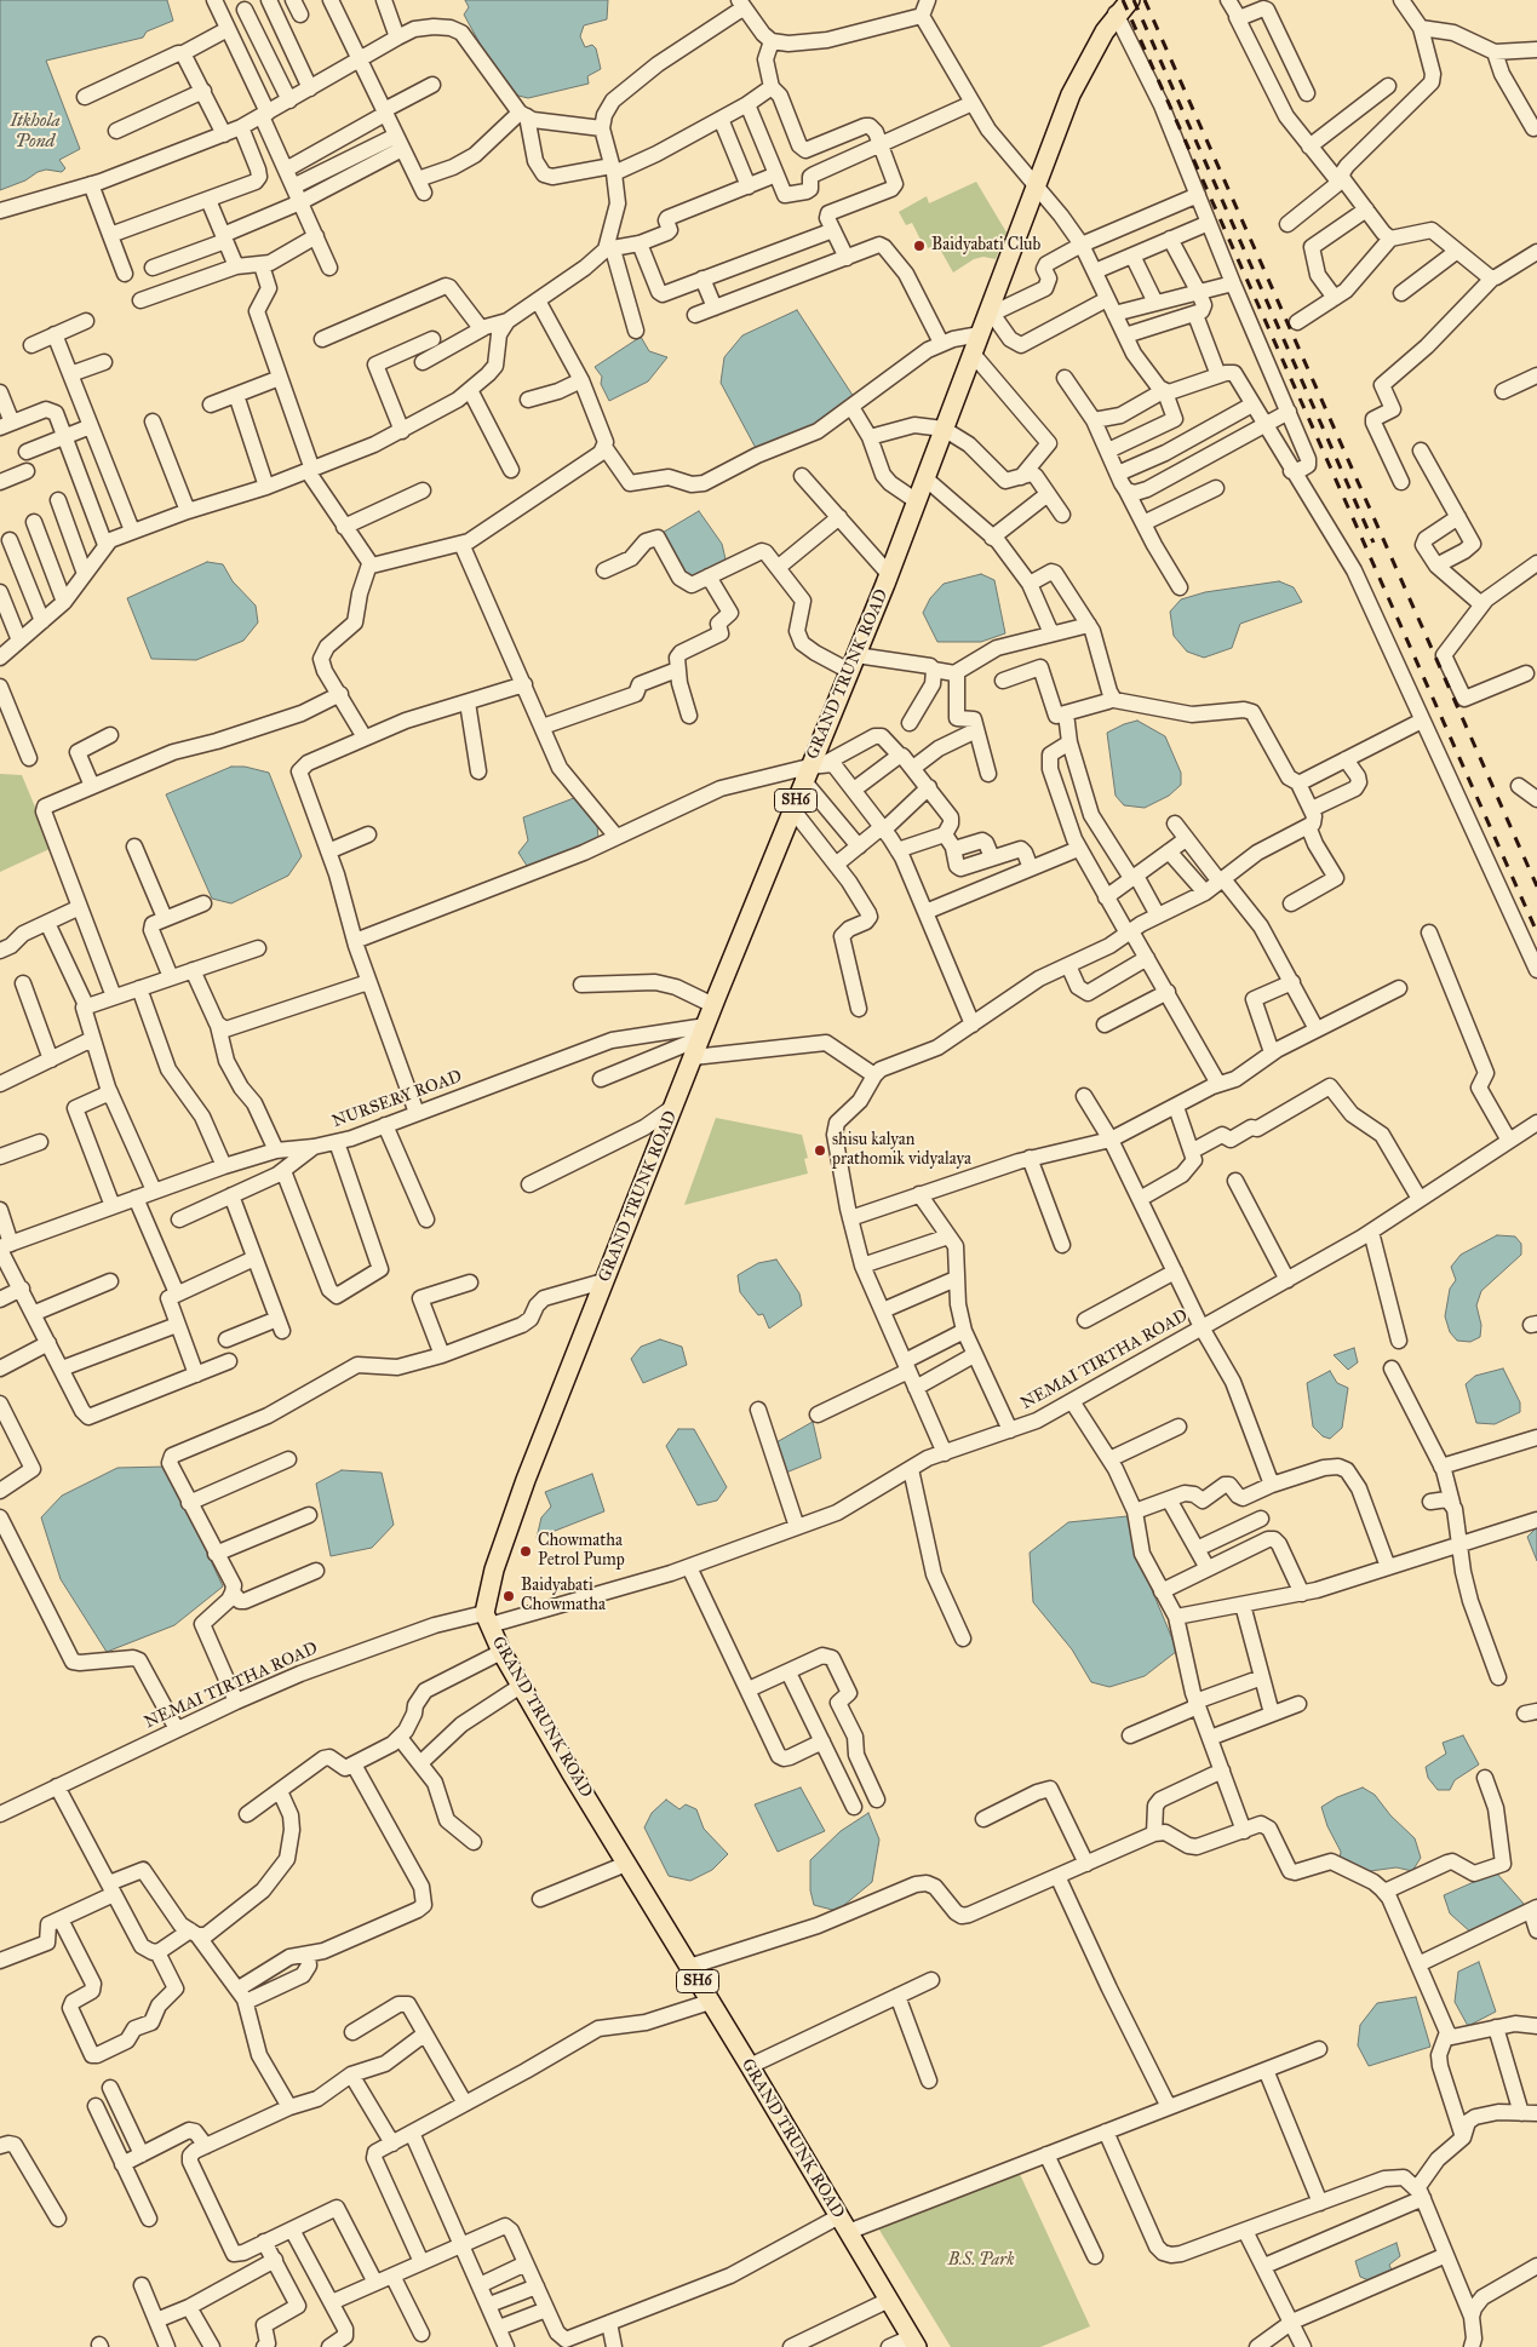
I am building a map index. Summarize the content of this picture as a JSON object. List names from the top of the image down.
{
  "streets": {
    "main road": ["GRAND TRUNK ROAD", "SH6"],
    "street": ["NURSERY ROAD", "NEMAI TIRTHA ROAD"]
  },
  "crossings": [
    ["GRAND TRUNK ROAD", "NURSERY ROAD"],
    ["GRAND TRUNK ROAD", "NEMAI TIRTHA ROAD"]
  ],
  "water": ["Itkhola Pond"],
  "parks": ["B.S. Park"],
  "places": [
    "Baidyabati Club",
    "shisu kalyan prathomik vidyalaya",
    "Chowmatha Petrol Pump",
    "Baidyabati Chowmatha"
  ]
}
